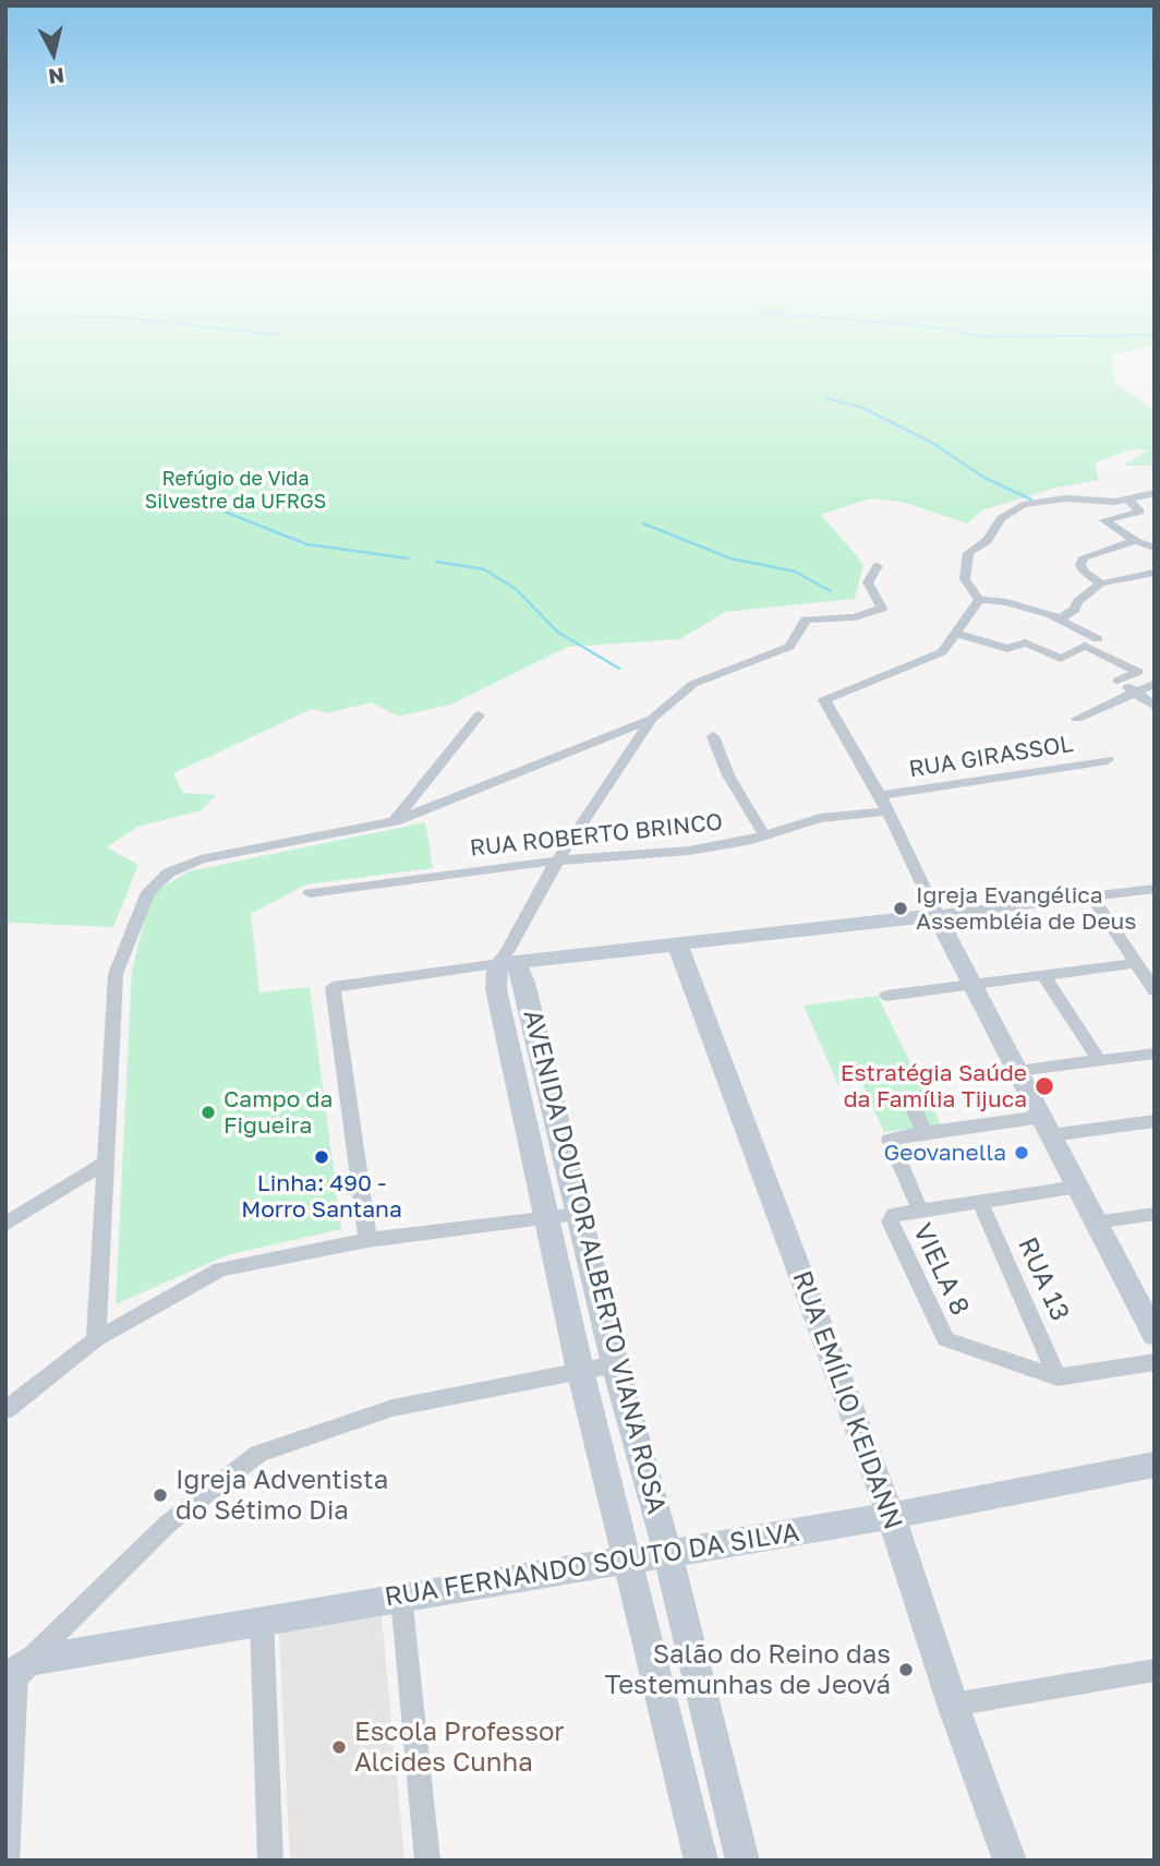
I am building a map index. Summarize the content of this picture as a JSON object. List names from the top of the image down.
{
  "streets": {
    "street": [
      "RUA GIRASSOL",
      "RUA ROBERTO BRINCO",
      "AVENIDA DOUTOR ALBERTO VIANA ROSA",
      "VIELA 8",
      "RUA 13",
      "RUA EMÍLIO KEIDANN",
      "RUA FERNANDO SOUTO DA SILVA"
    ]
  },
  "crossings": [
    ["AVENIDA DOUTOR ALBERTO VIANA ROSA", "RUA FERNANDO SOUTO DA SILVA"],
    ["VIELA 8", "RUA 13"],
    ["RUA EMÍLIO KEIDANN", "RUA FERNANDO SOUTO DA SILVA"]
  ],
  "parks": ["Refúgio de Vida Silvestre da UFRGS"],
  "places": [
    "Igreja Evangélica Assembléia de Deus",
    "Estratégia Saúde da Família Tijuca",
    "Campo da Figueira",
    "Geovanella",
    "Linha: 490 - Morro Santana",
    "Igreja Adventista do Sétimo Dia",
    "Salão do Reino das Testemunhas de Jeová",
    "Escola Professor Alcides Cunha"
  ],
  "north": "bottom"
}
